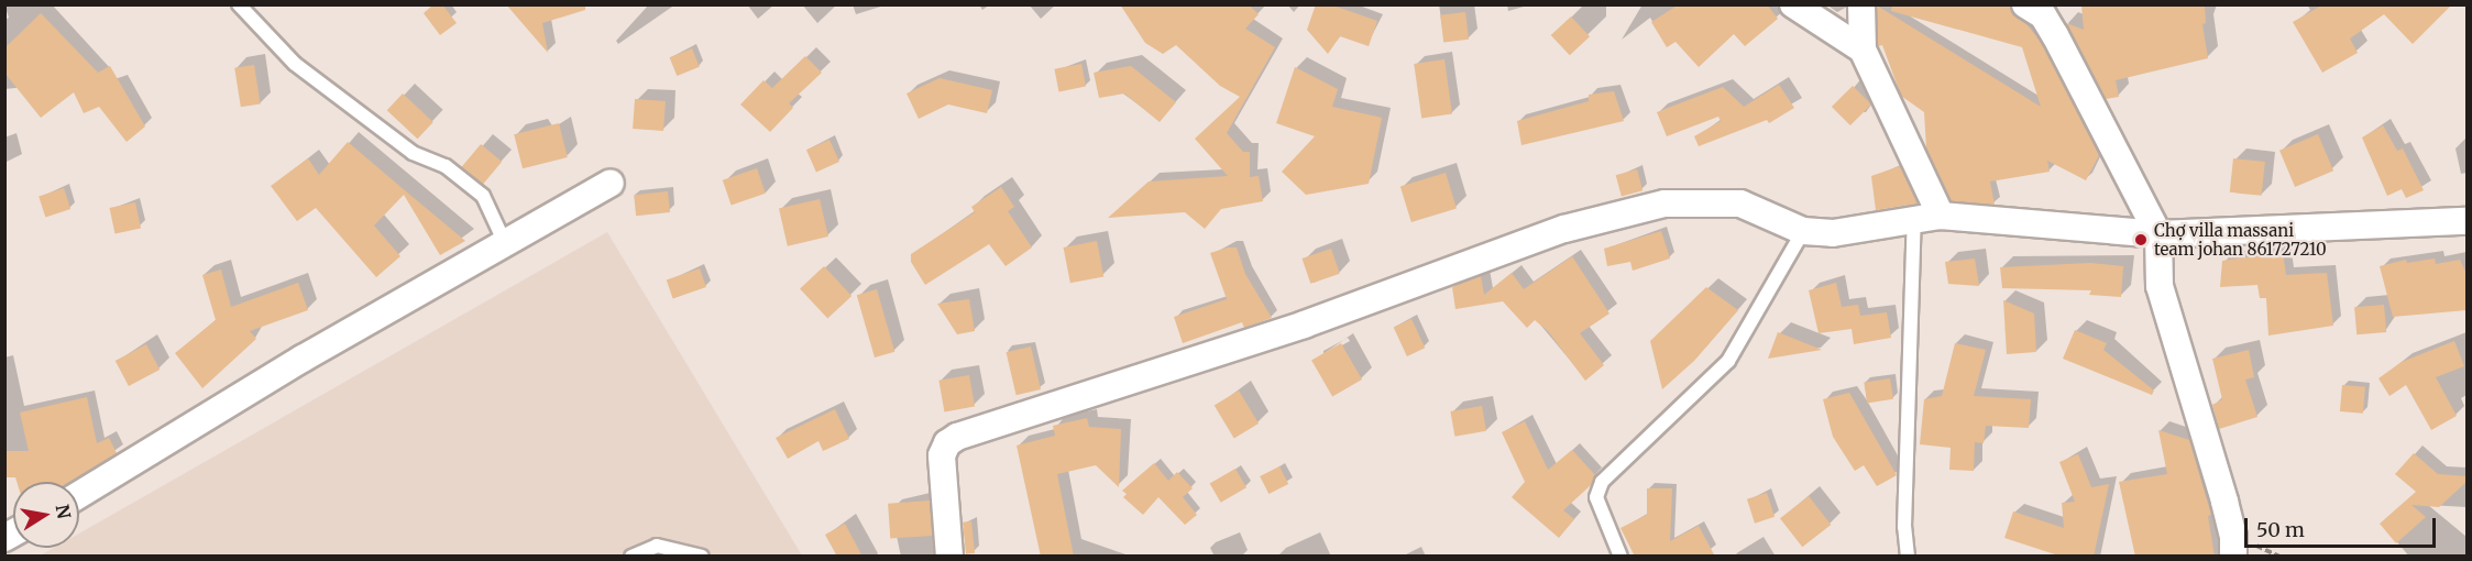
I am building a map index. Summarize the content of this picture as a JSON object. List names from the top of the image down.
{
  "places": ["Chợ villa massani team johan 861727210"],
  "scale_bar": "50 m",
  "north": "right"
}
